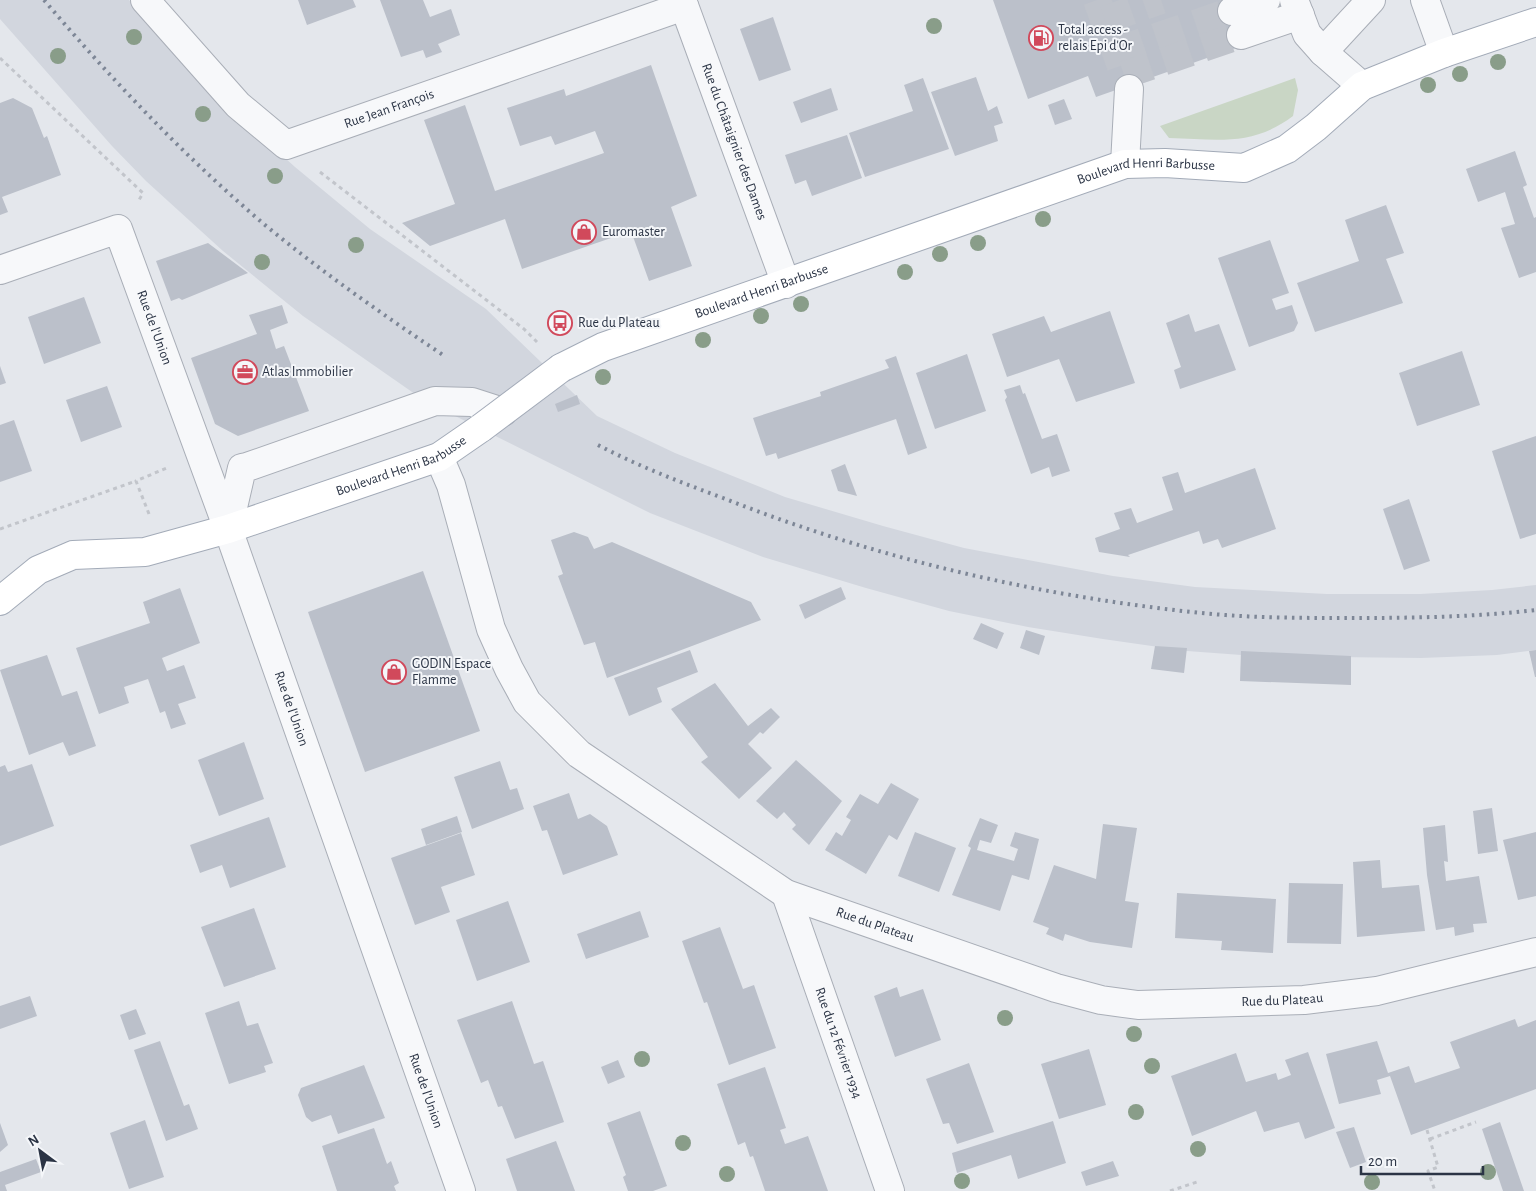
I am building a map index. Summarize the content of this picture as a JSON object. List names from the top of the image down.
{
  "streets": {
    "main road": ["Boulevard Henri Barbusse"],
    "street": [
      "Rue Jean François",
      "Rue du Châtaignier des Dames",
      "Rue de l'Union",
      "Rue du Plateau",
      "Rue du 12 Février 1934"
    ]
  },
  "crossings": [
    ["Rue Jean François", "Rue du Châtaignier des Dames"],
    ["Rue du Châtaignier des Dames", "Boulevard Henri Barbusse"],
    ["Boulevard Henri Barbusse", "Rue de l'Union"],
    ["Boulevard Henri Barbusse", "Rue du Plateau"],
    ["Rue du Plateau", "Rue du 12 Février 1934"]
  ],
  "places": {
    "fuel station": ["Total access - relais Epi d'Or"],
    "shop": ["Euromaster", "GODIN Espace Flamme"],
    "bus stop": ["Rue du Plateau"],
    "office": ["Atlas Immobilier"]
  },
  "scale_bar": "20 m",
  "north": "top left"
}
